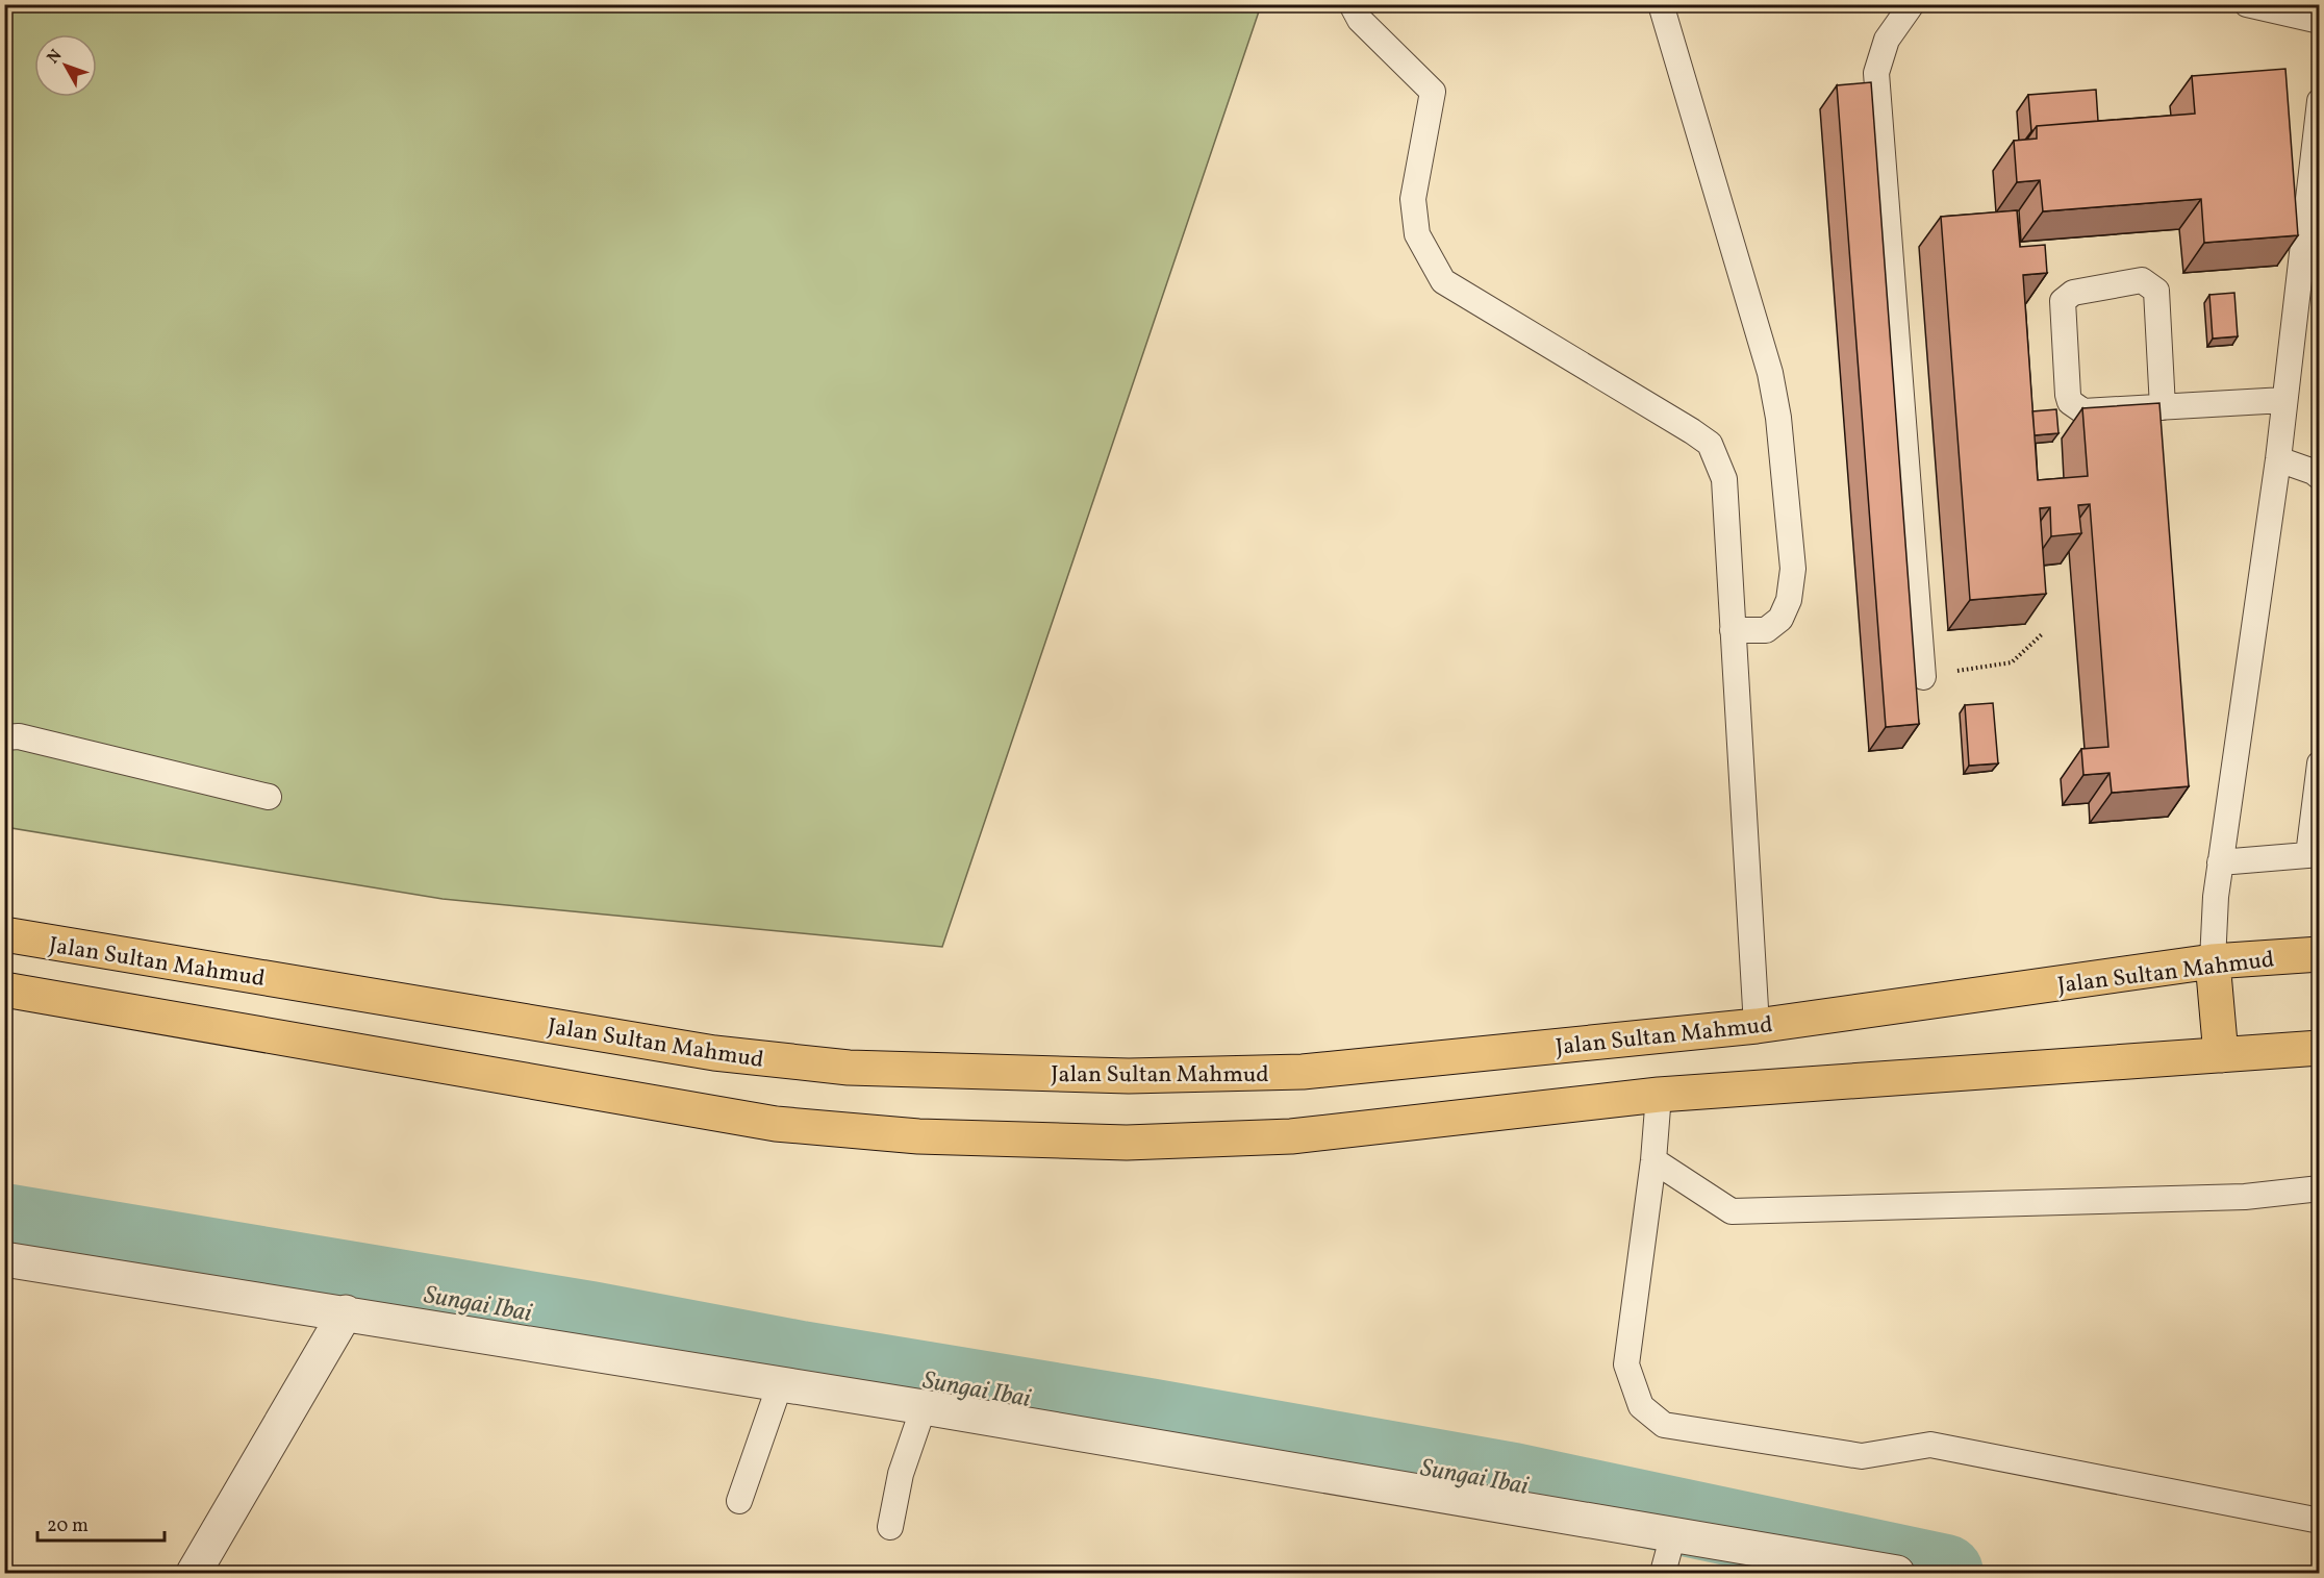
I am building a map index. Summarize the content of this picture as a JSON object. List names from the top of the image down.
{
  "streets": {
    "highway": ["Jalan Sultan Mahmud"]
  },
  "water": ["Sungai Ibai"],
  "scale_bar": "20 m",
  "north": "top left"
}
